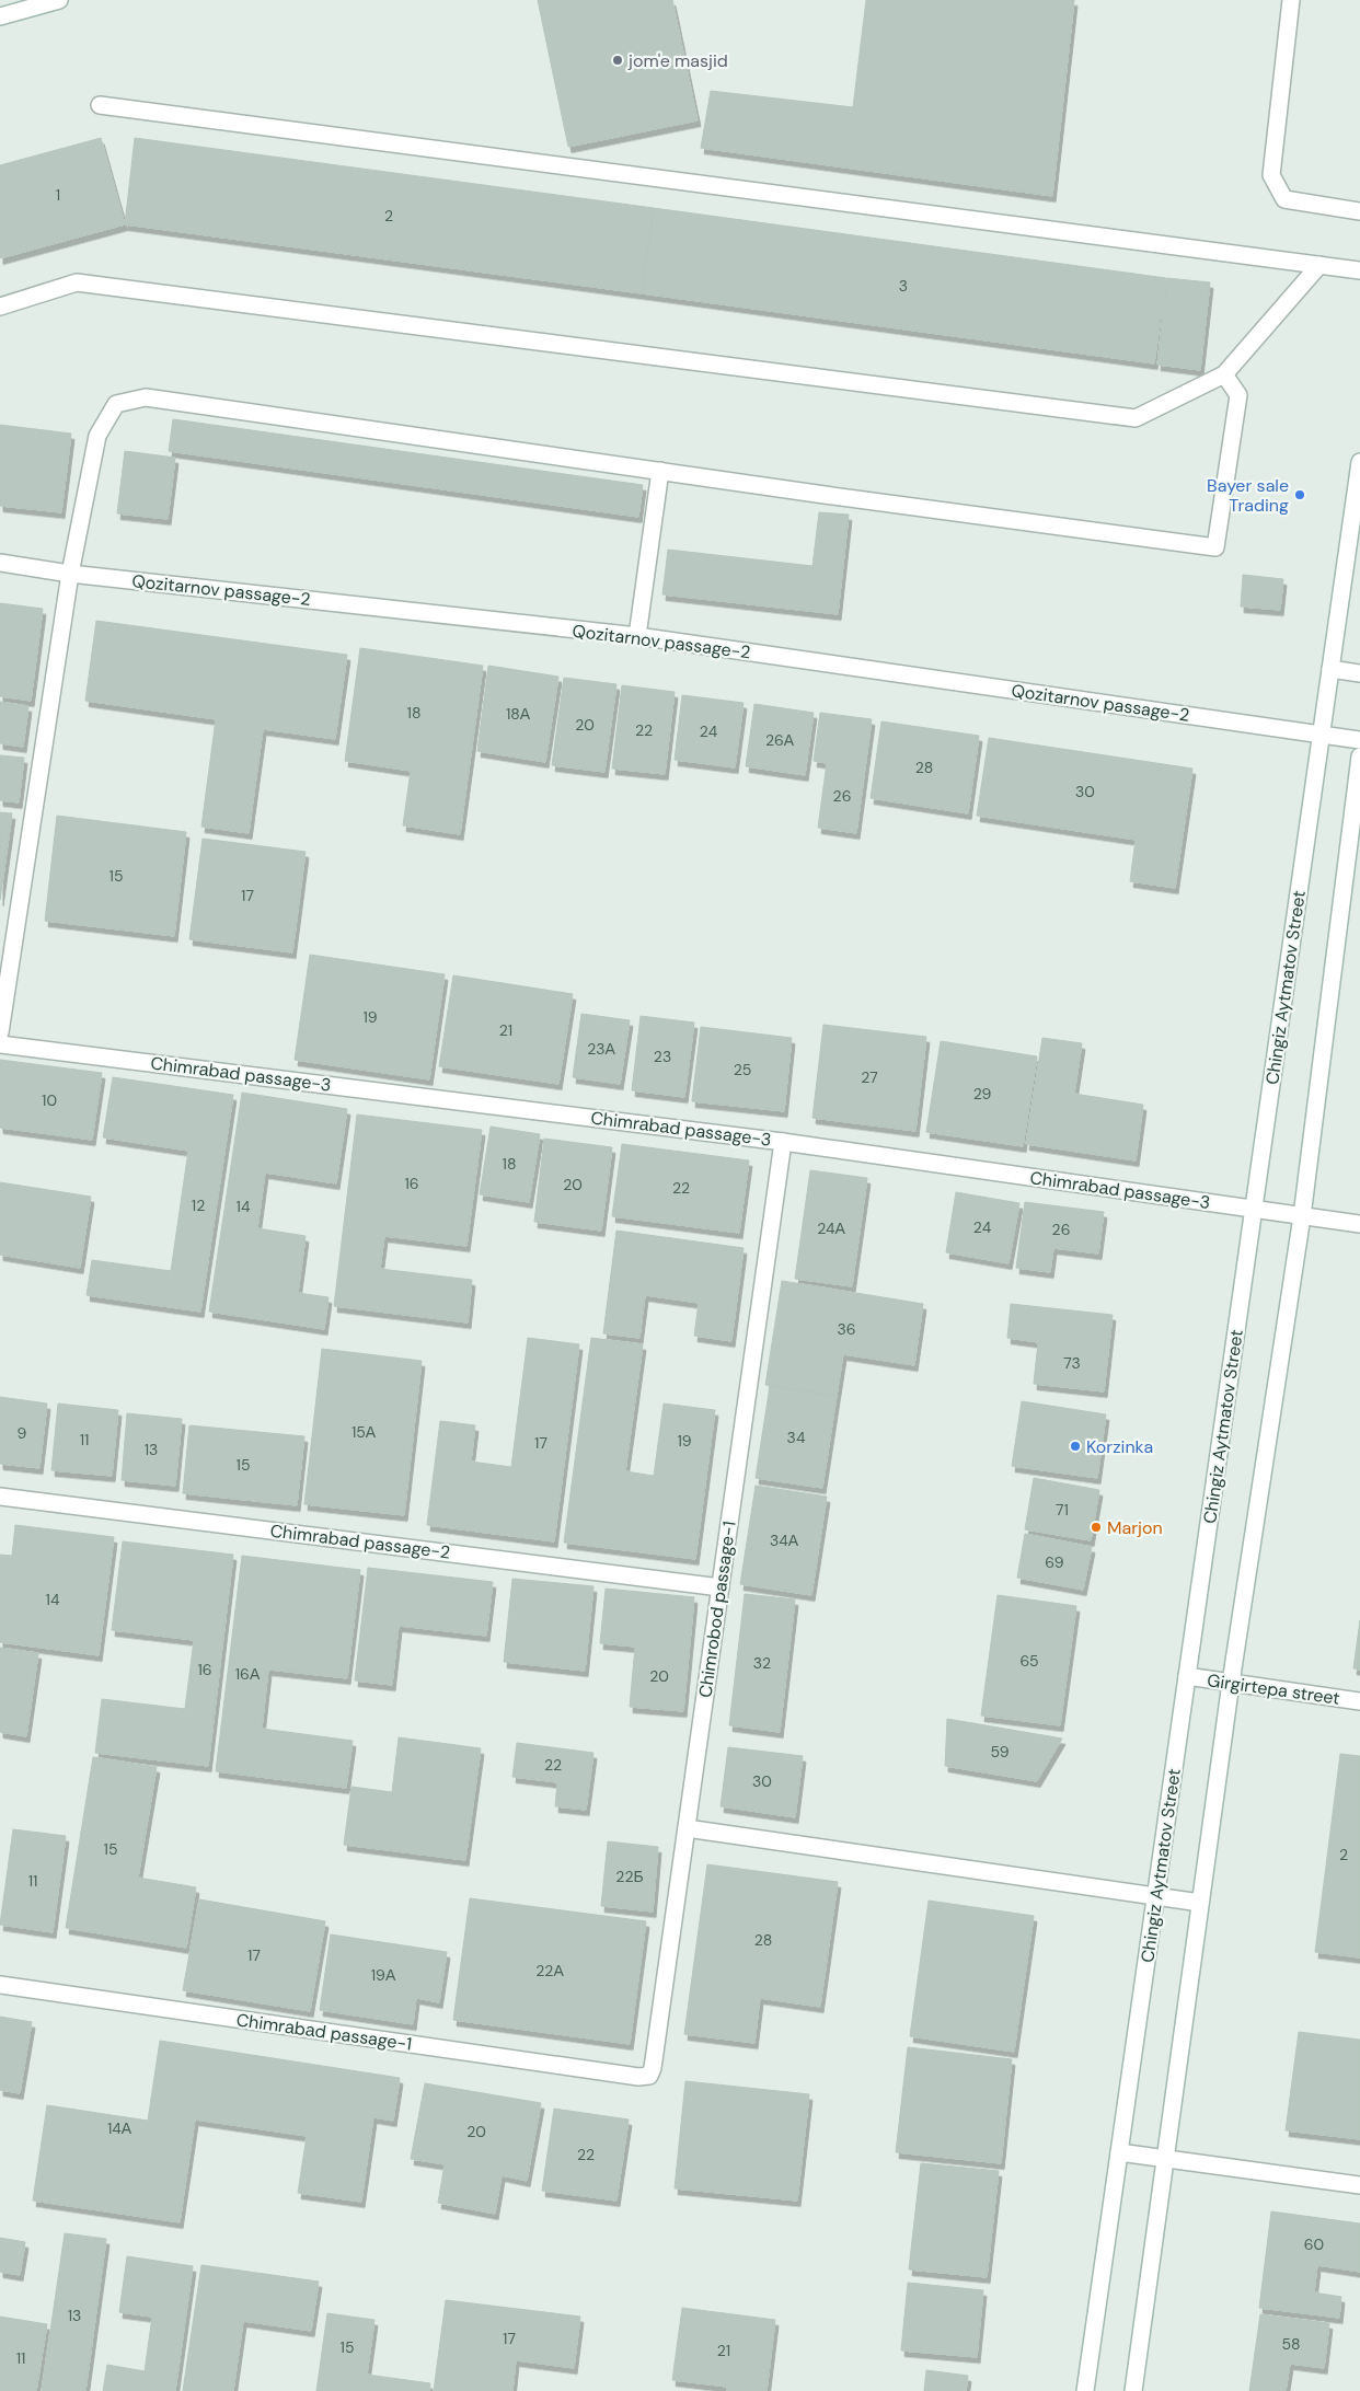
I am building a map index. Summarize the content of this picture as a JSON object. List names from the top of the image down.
{
  "streets": {
    "street": [
      "Qozitarnov passage-2",
      "Chingiz Aytmatov Street",
      "Chimrаbаd passage-3",
      "Chimrabad passage-2",
      "Chimrobod passage-1",
      "Girgirtepa street"
    ]
  },
  "crossings": [
    ["Qozitarnov passage-2", "Chingiz Aytmatov Street"],
    ["Chingiz Aytmatov Street", "Chimrаbаd passage-3"],
    ["Chingiz Aytmatov Street", "Girgirtepa street"],
    ["Chimrаbаd passage-3", "Chimrobod passage-1"],
    ["Chimrabad passage-2", "Chimrobod passage-1"]
  ],
  "places": [
    "jom'e masjid",
    "Bayer sale Trading",
    "Korzinka",
    "Marjon"
  ],
  "house_numbers": [
    "1",
    "2",
    "3",
    "18",
    "18А",
    "20",
    "22",
    "24",
    "26А",
    "28",
    "30",
    "26",
    "15",
    "17",
    "19",
    "21",
    "23А",
    "23",
    "25",
    "27",
    "29",
    "10",
    "18",
    "16",
    "20",
    "22",
    "12",
    "14",
    "24",
    "24А",
    "26",
    "36",
    "73",
    "15А",
    "9",
    "34",
    "11",
    "19",
    "17",
    "13",
    "15",
    "71",
    "34А",
    "69",
    "14",
    "65",
    "32",
    "16",
    "16А",
    "20",
    "59",
    "22",
    "30",
    "15",
    "2",
    "22Б",
    "11",
    "28",
    "17",
    "22А",
    "19А",
    "14А",
    "20",
    "22",
    "60",
    "13",
    "17",
    "58",
    "15",
    "21",
    "11"
  ]
}
